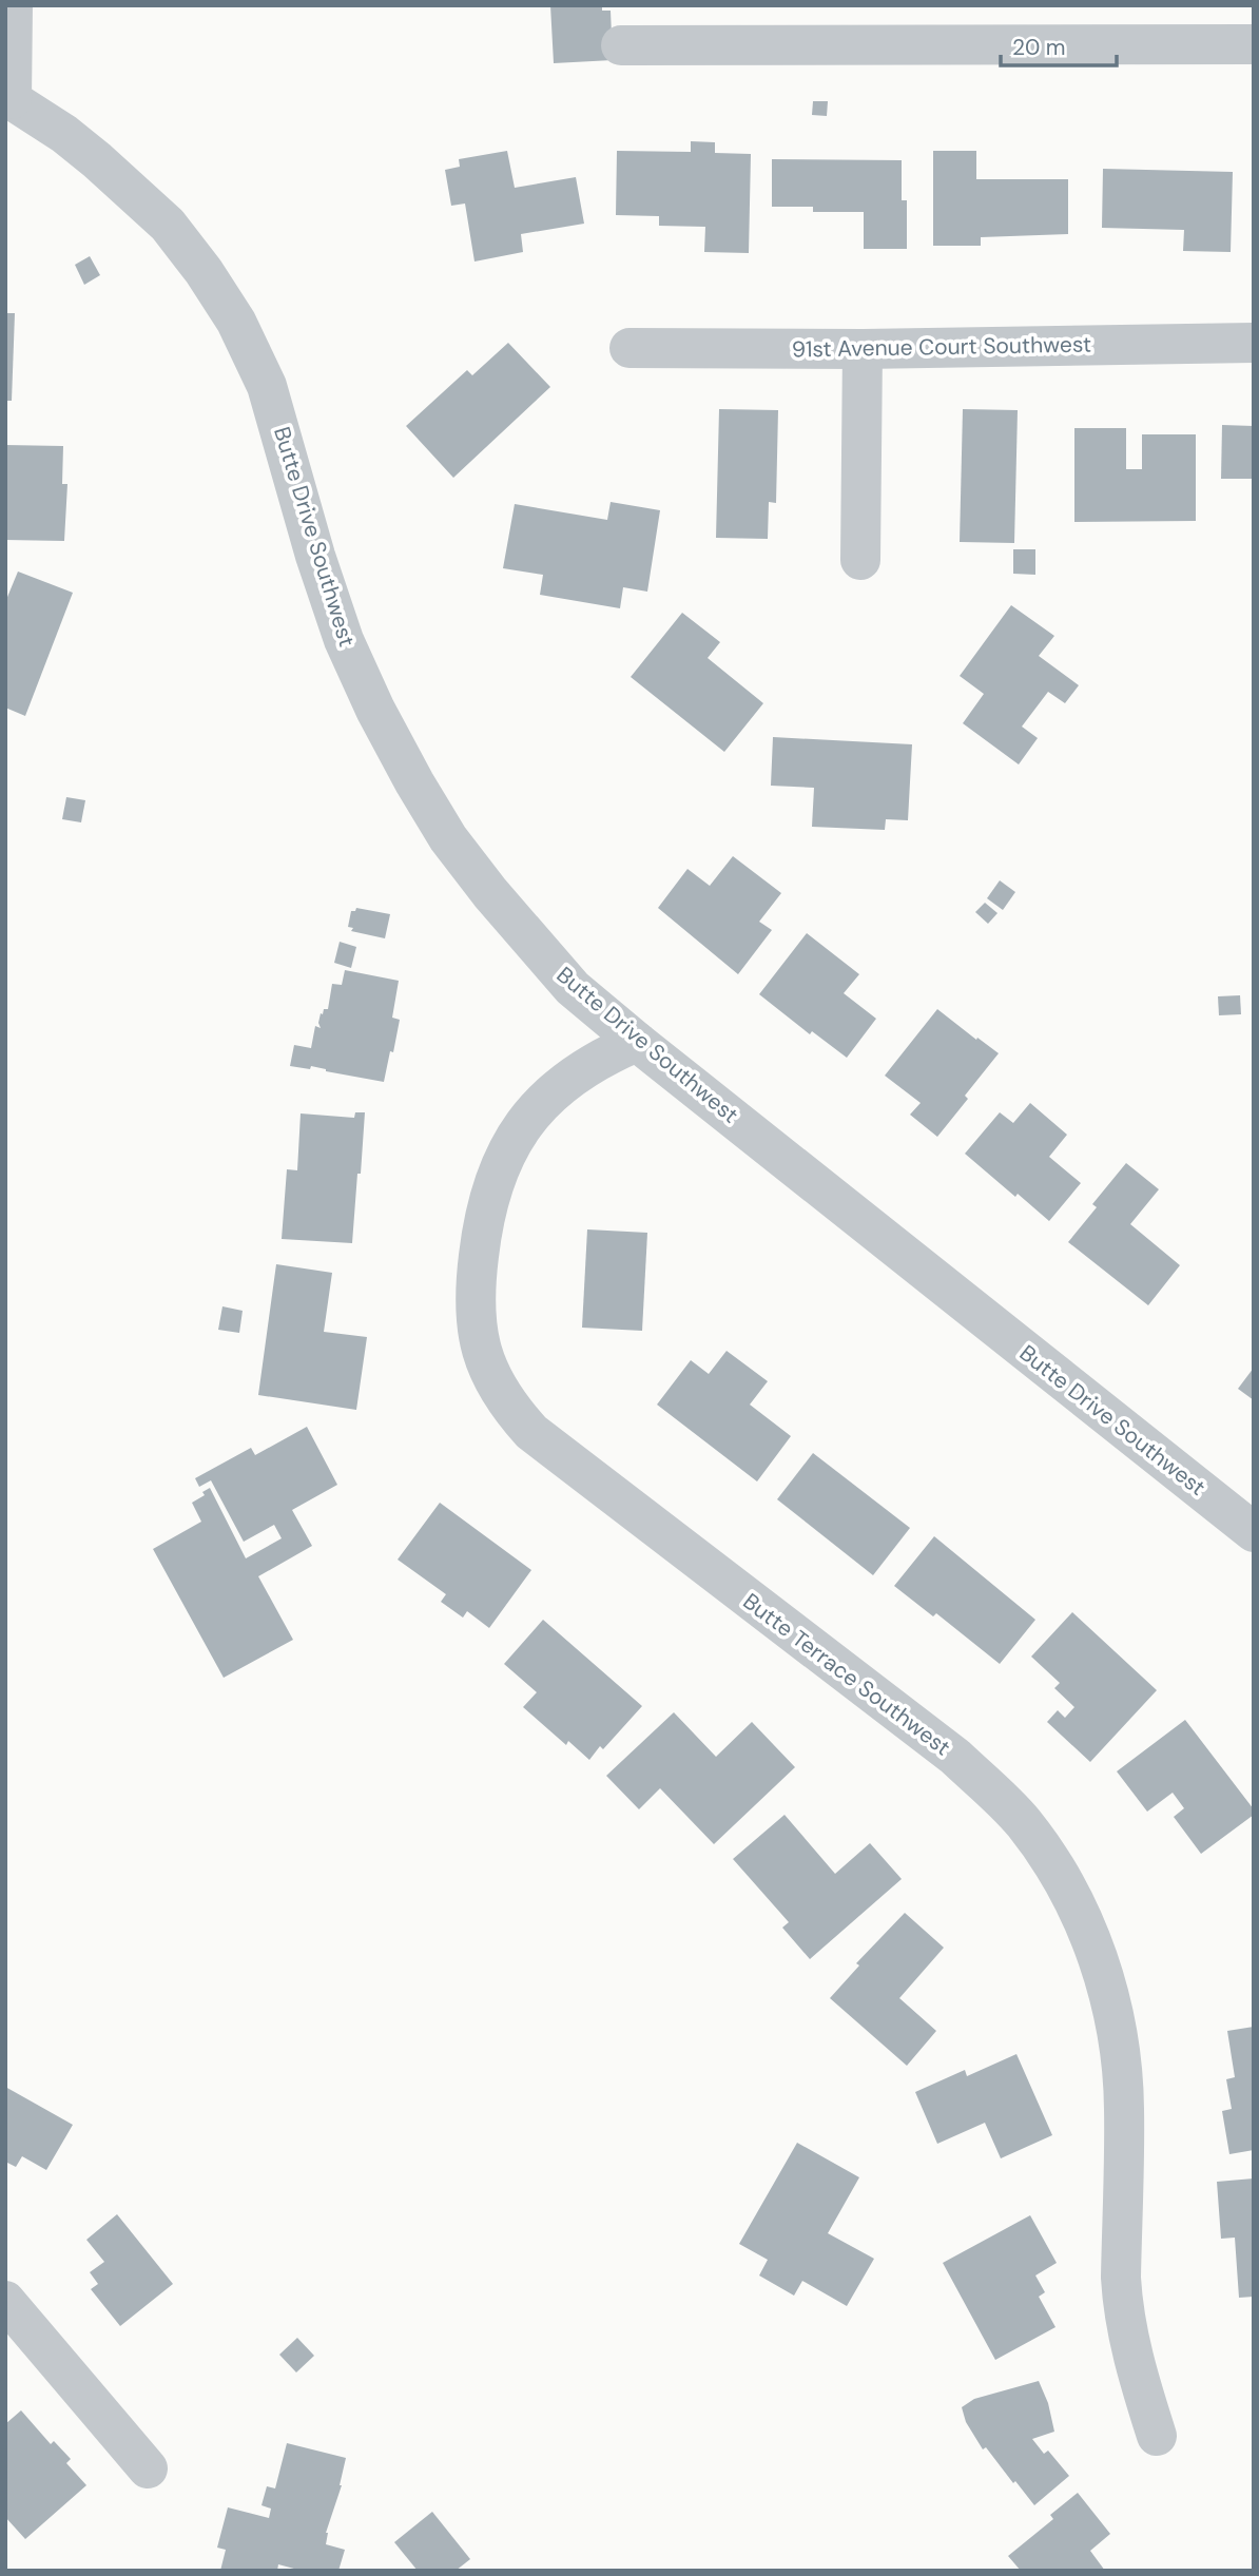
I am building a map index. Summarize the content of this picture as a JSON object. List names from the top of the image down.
{
  "streets": {
    "street": ["91st Avenue Court Southwest", "Butte Drive Southwest", "Butte Terrace Southwest"]
  },
  "crossings": [
    ["Butte Drive Southwest", "Butte Terrace Southwest"]
  ],
  "scale_bar": "20 m"
}
